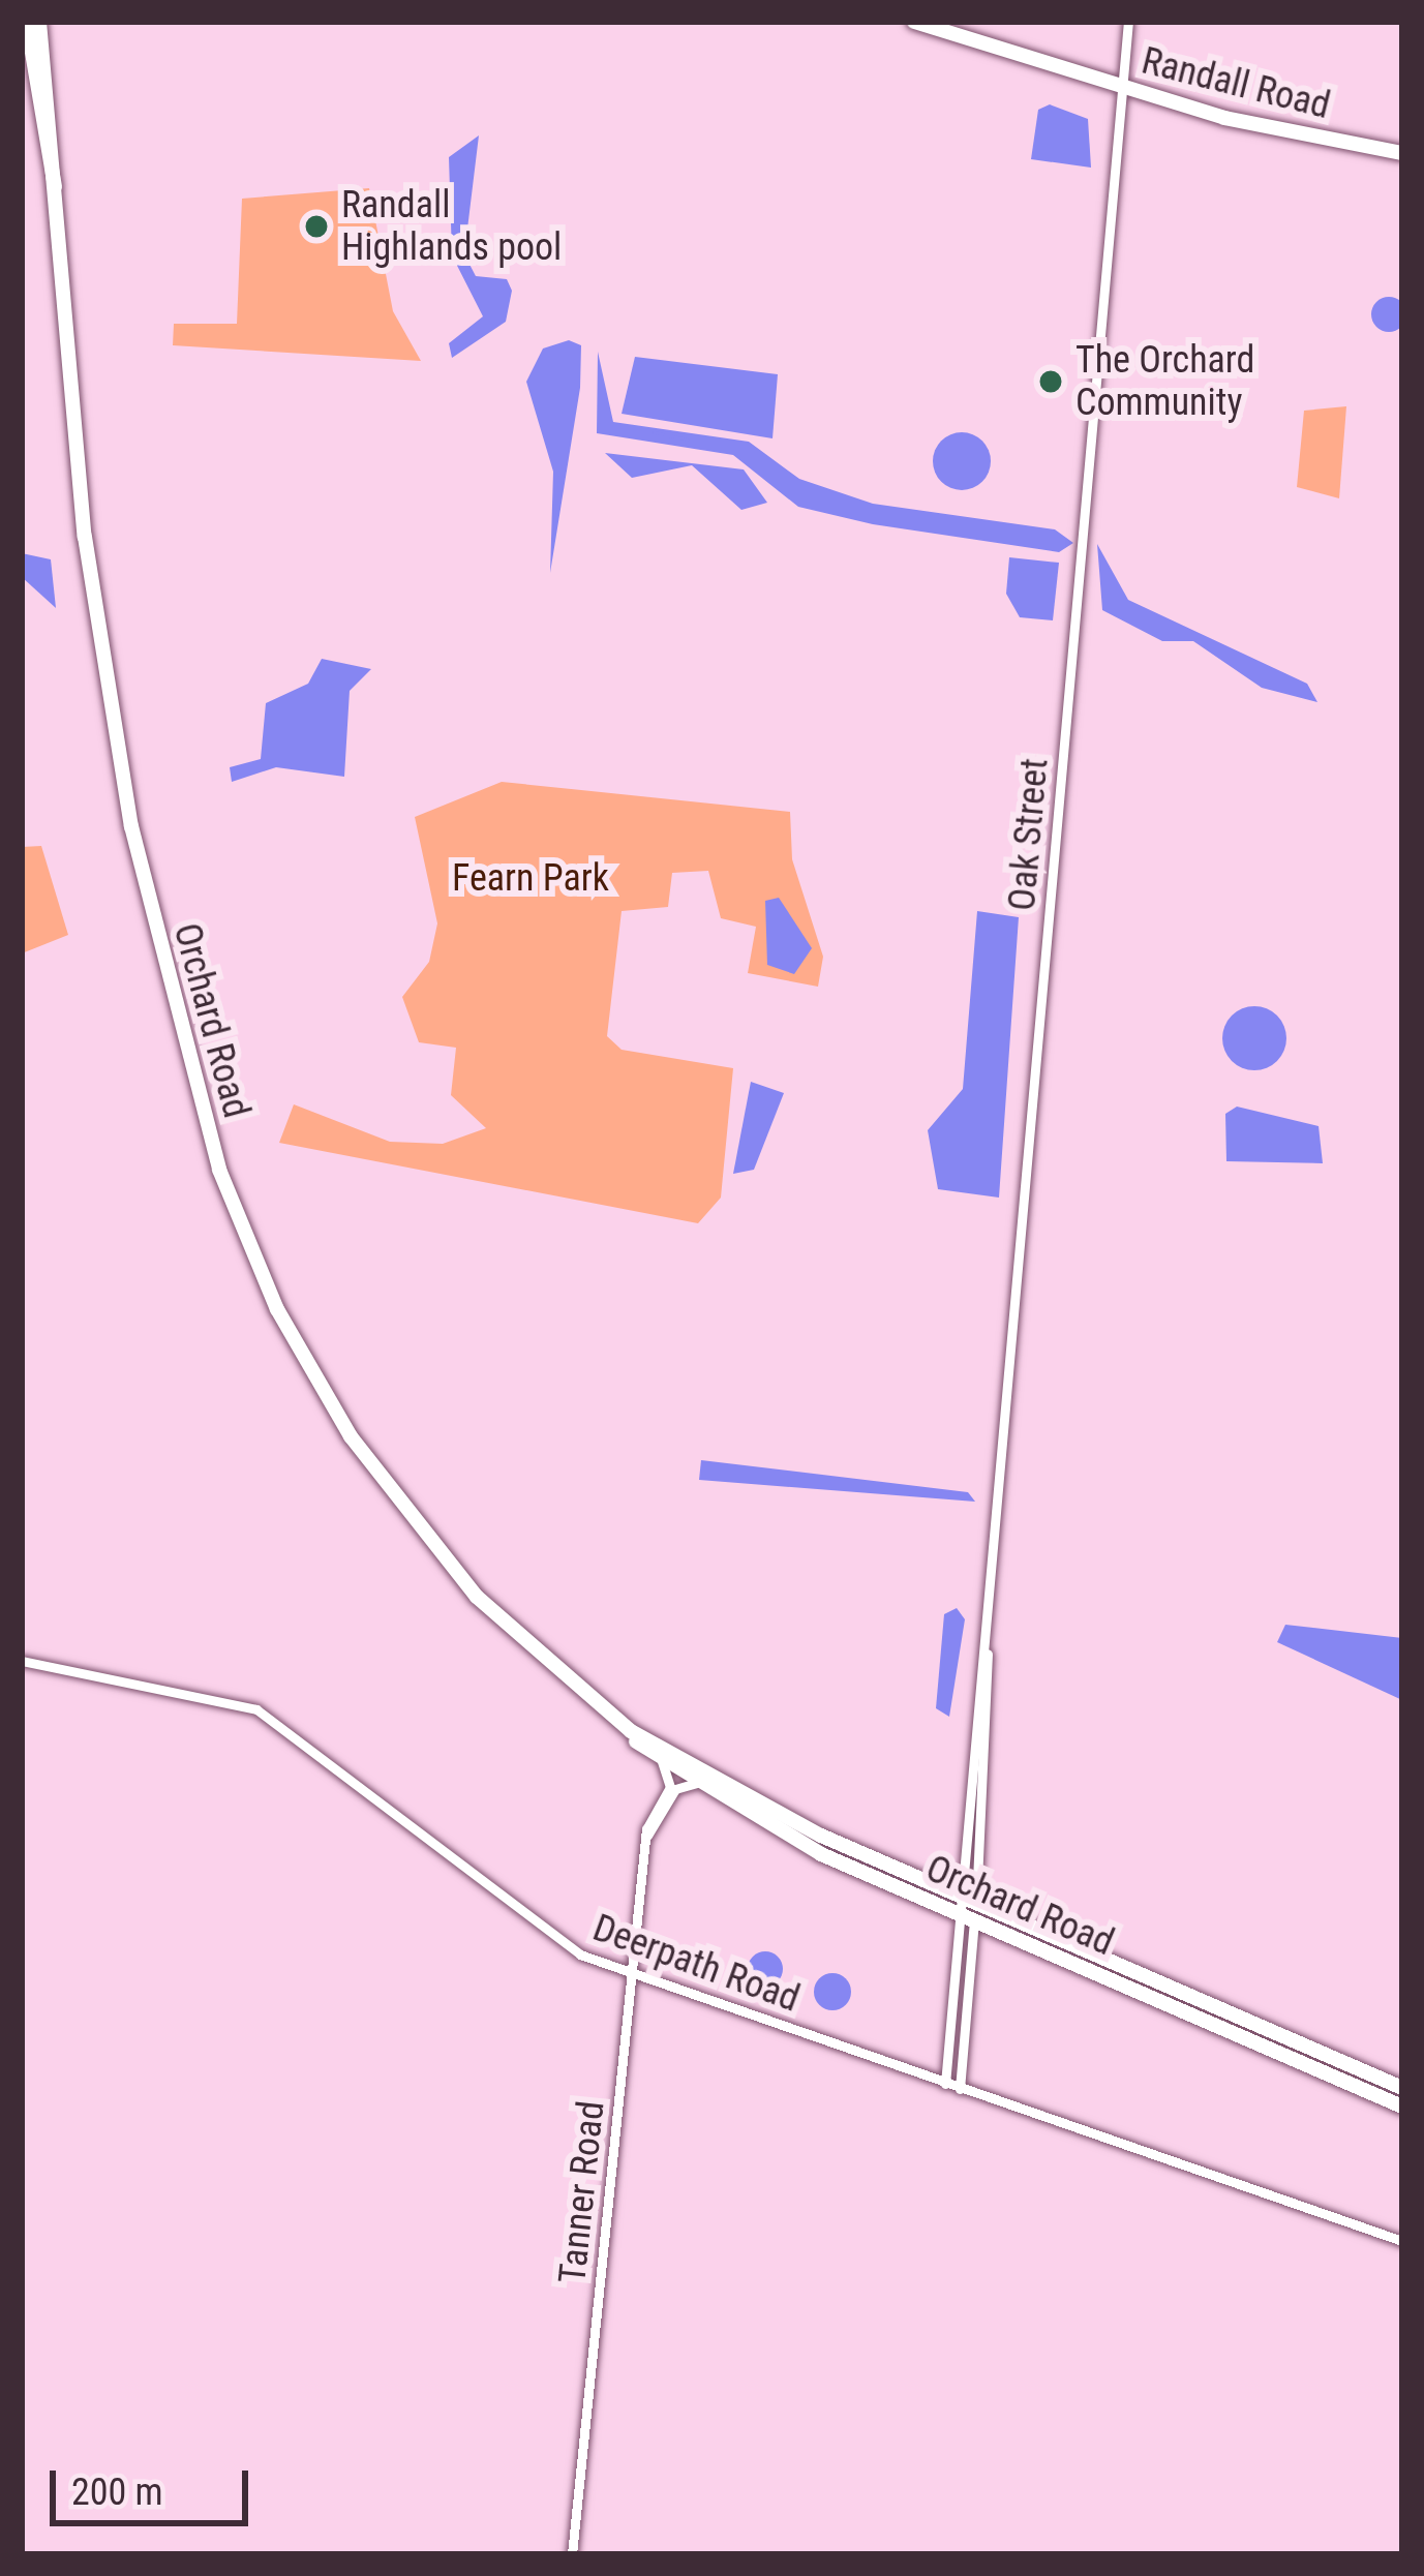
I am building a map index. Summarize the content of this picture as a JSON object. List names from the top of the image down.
{
  "streets": {
    "main road": ["Randall Road", "Orchard Road"],
    "street": ["Oak Street", "Deerpath Road", "Tanner Road"]
  },
  "crossings": [
    ["Randall Road", "Oak Street"],
    ["Oak Street", "Orchard Road"],
    ["Oak Street", "Deerpath Road"],
    ["Orchard Road", "Tanner Road"],
    ["Deerpath Road", "Tanner Road"]
  ],
  "parks": ["Fearn Park"],
  "places": ["Randall Highlands pool", "The Orchard Community"],
  "scale_bar": "200 m"
}
